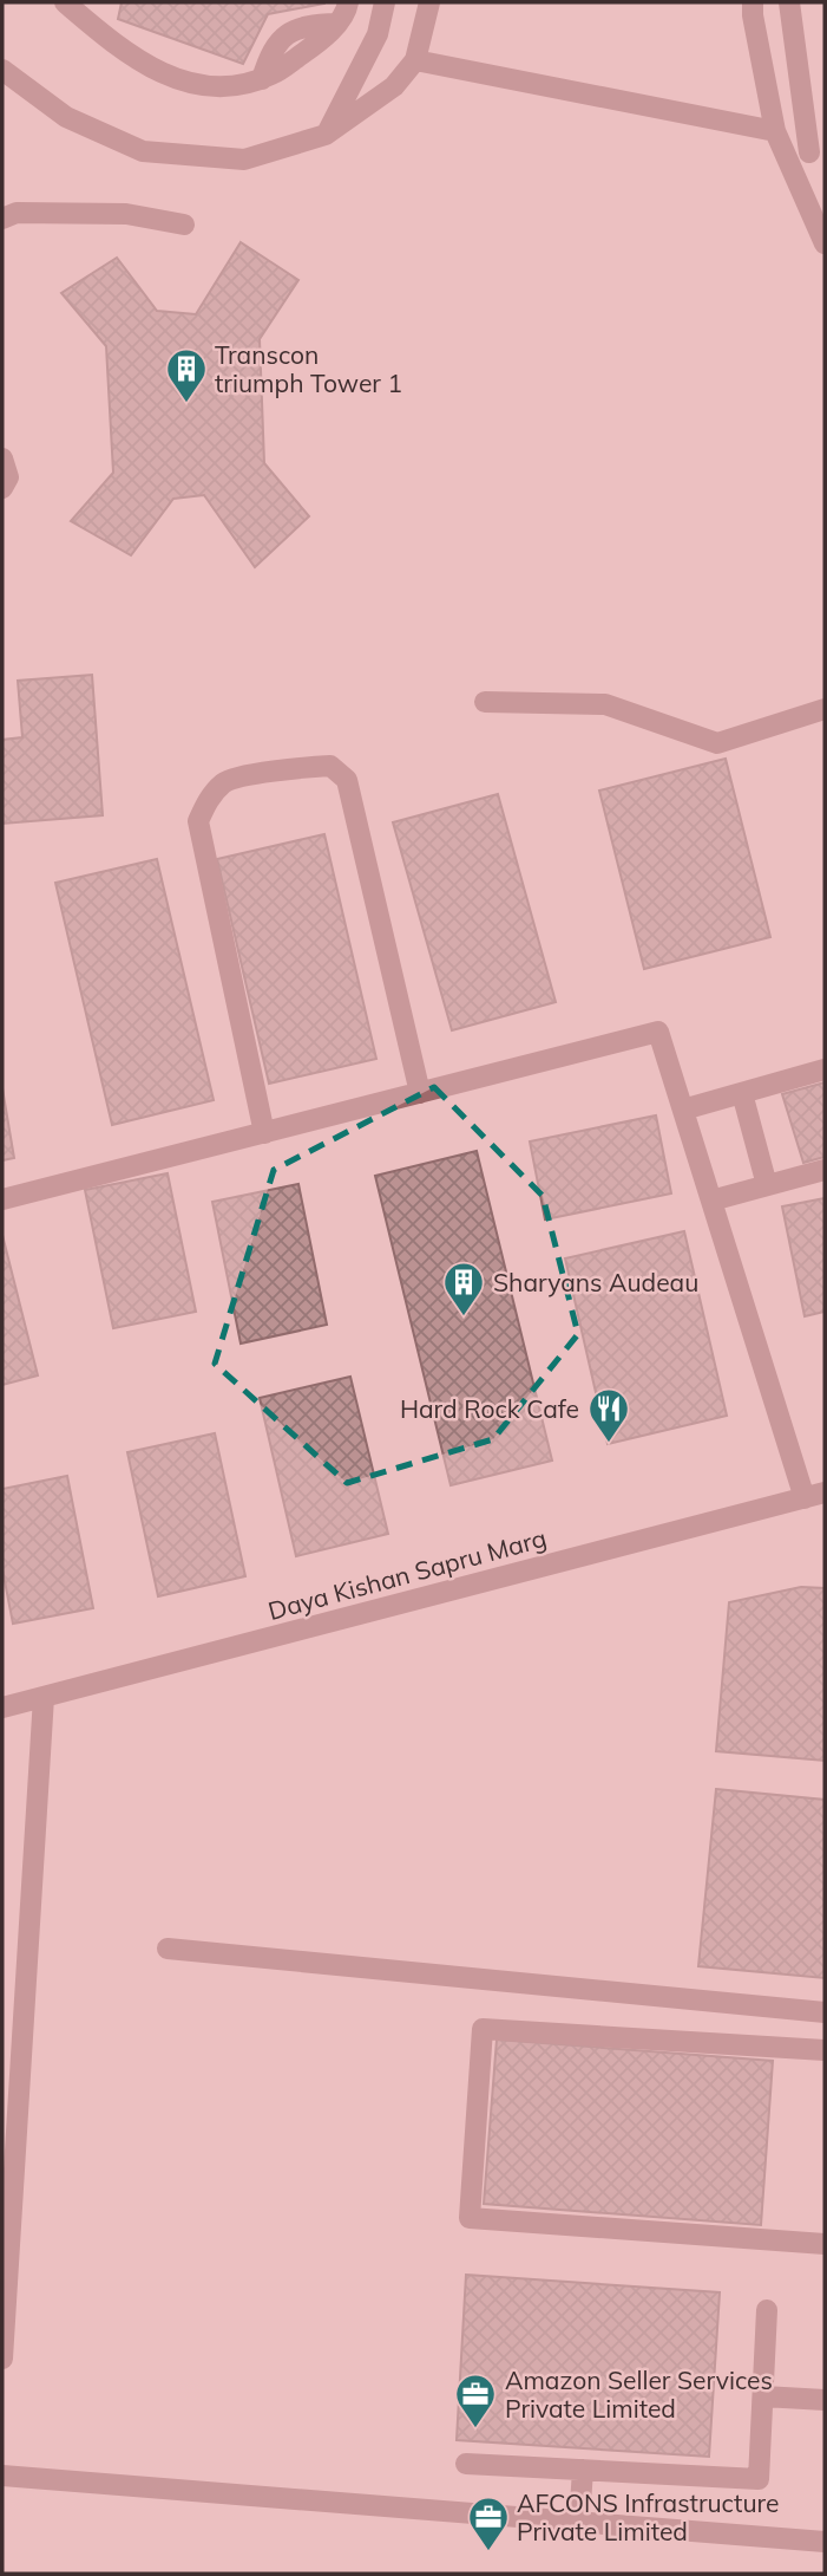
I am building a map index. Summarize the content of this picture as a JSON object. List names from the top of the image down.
{
  "streets": {
    "street": ["Daya Kishan Sapru Marg"]
  },
  "places": {
    "building": ["Transcon triumph Tower 1", "Sharyans Audeau"],
    "restaurant": ["Hard Rock Cafe"],
    "office": ["Amazon Seller Services Private Limited", "AFCONS Infrastructure Private Limited"]
  }
}
